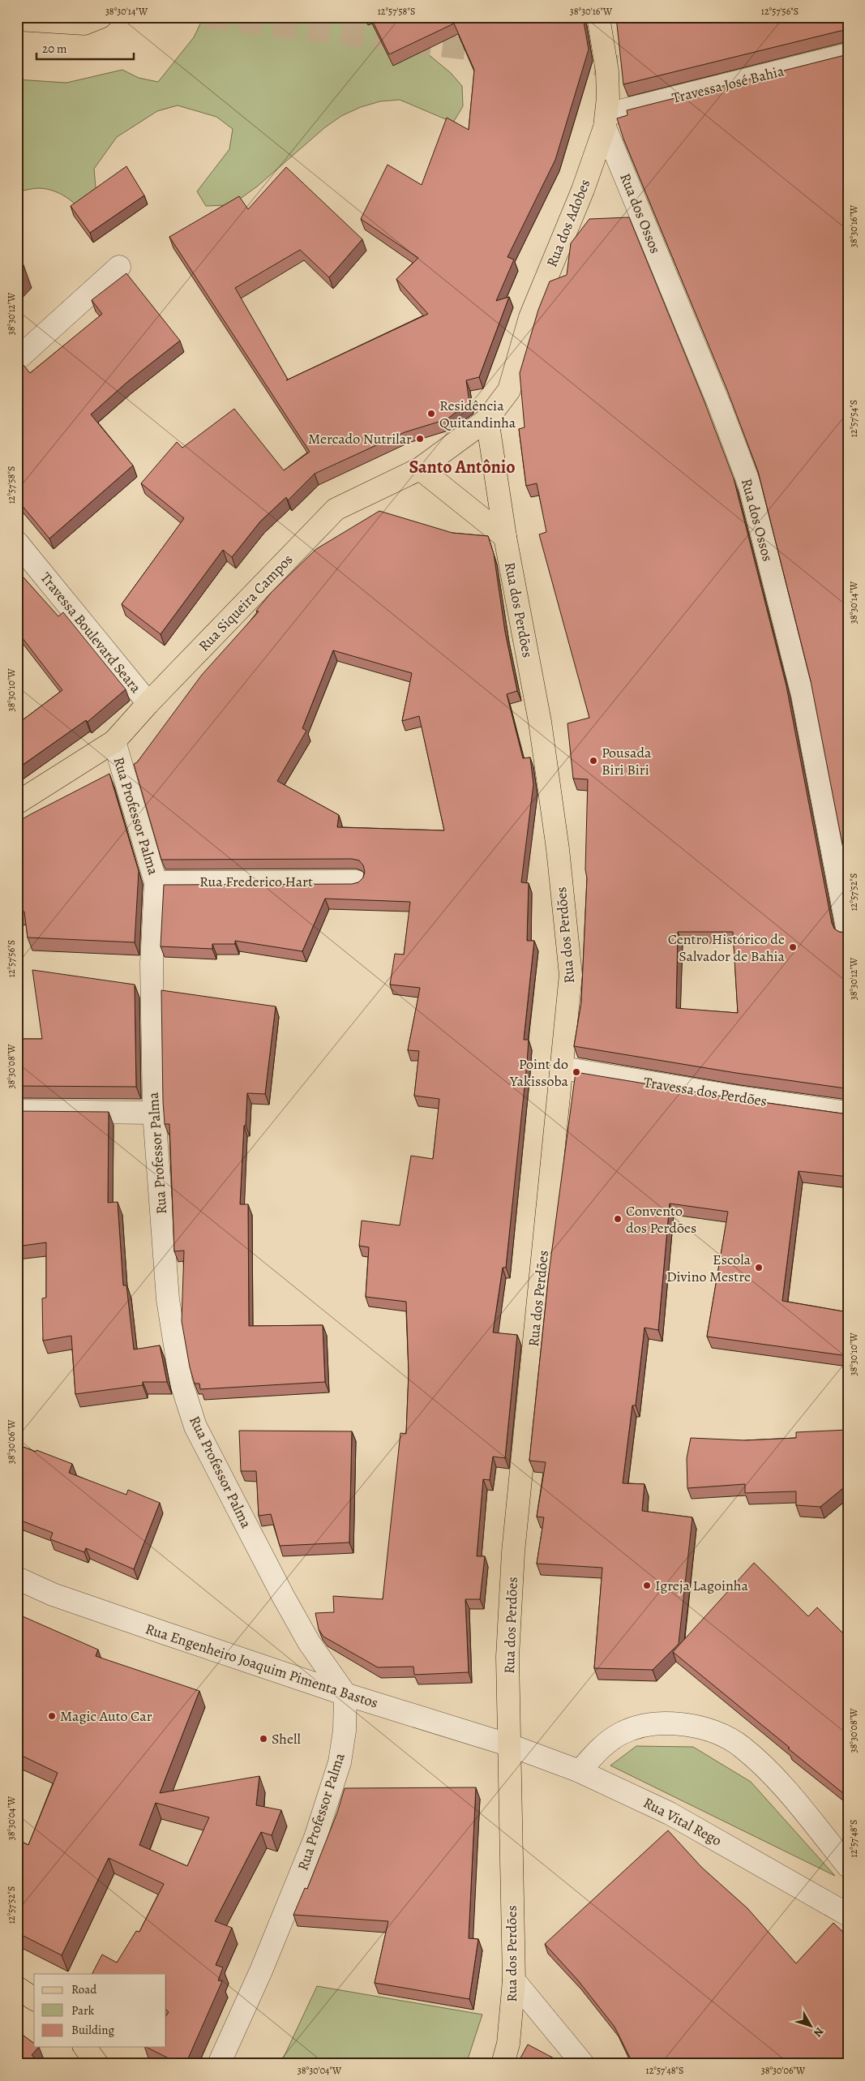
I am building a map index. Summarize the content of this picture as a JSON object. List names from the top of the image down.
{
  "streets": {
    "main road": ["Rua dos Adobes", "Rua Siqueira Campos", "Rua dos Perdões"],
    "street": [
      "Travessa José Bahia",
      "Rua dos Ossos",
      "Travessa Boulevard Seara",
      "Rua Professor Palma",
      "Rua Frederico Hart",
      "Travessa dos Perdões",
      "Rua Engenheiro Joaquim Pimenta Bastos",
      "Rua Vital Rego"
    ]
  },
  "crossings": [
    ["Travessa José Bahia", "Rua dos Ossos"],
    ["Travessa José Bahia", "Rua dos Adobes"],
    ["Rua dos Ossos", "Rua dos Adobes"],
    ["Rua dos Adobes", "Rua Siqueira Campos"],
    ["Rua dos Adobes", "Rua dos Perdões"],
    ["Rua Siqueira Campos", "Rua dos Perdões"],
    ["Rua Siqueira Campos", "Travessa Boulevard Seara"],
    ["Rua Siqueira Campos", "Rua Professor Palma"],
    ["Rua dos Perdões", "Travessa dos Perdões"],
    ["Rua dos Perdões", "Rua Engenheiro Joaquim Pimenta Bastos"],
    ["Rua dos Perdões", "Rua Vital Rego"],
    ["Rua Professor Palma", "Rua Frederico Hart"],
    ["Rua Professor Palma", "Rua Engenheiro Joaquim Pimenta Bastos"],
    ["Rua Engenheiro Joaquim Pimenta Bastos", "Rua Vital Rego"]
  ],
  "districts": ["Santo Antônio"],
  "places": [
    "Residência Quitandinha",
    "Mercado Nutrilar",
    "Pousada Biri Biri",
    "Centro Histórico de Salvador de Bahia",
    "Point do Yakissoba",
    "Convento dos Perdões",
    "Escola Divino Mestre",
    "Igreja Lagoinha",
    "Magic Auto Car",
    "Shell"
  ],
  "legend": ["Road", "Park", "Building"],
  "scale_bar": "20 m",
  "north": "bottom right",
  "coordinates": [
    "38°30'14\"W",
    "12°57'58\"S",
    "38°30'16\"W",
    "12°57'56\"S",
    "38°30'12\"W",
    "12°57'54\"S",
    "38°30'10\"W",
    "12°57'52\"S",
    "38°30'08\"W",
    "38°30'06\"W",
    "38°30'04\"W",
    "12°57'48\"S"
  ]
}
